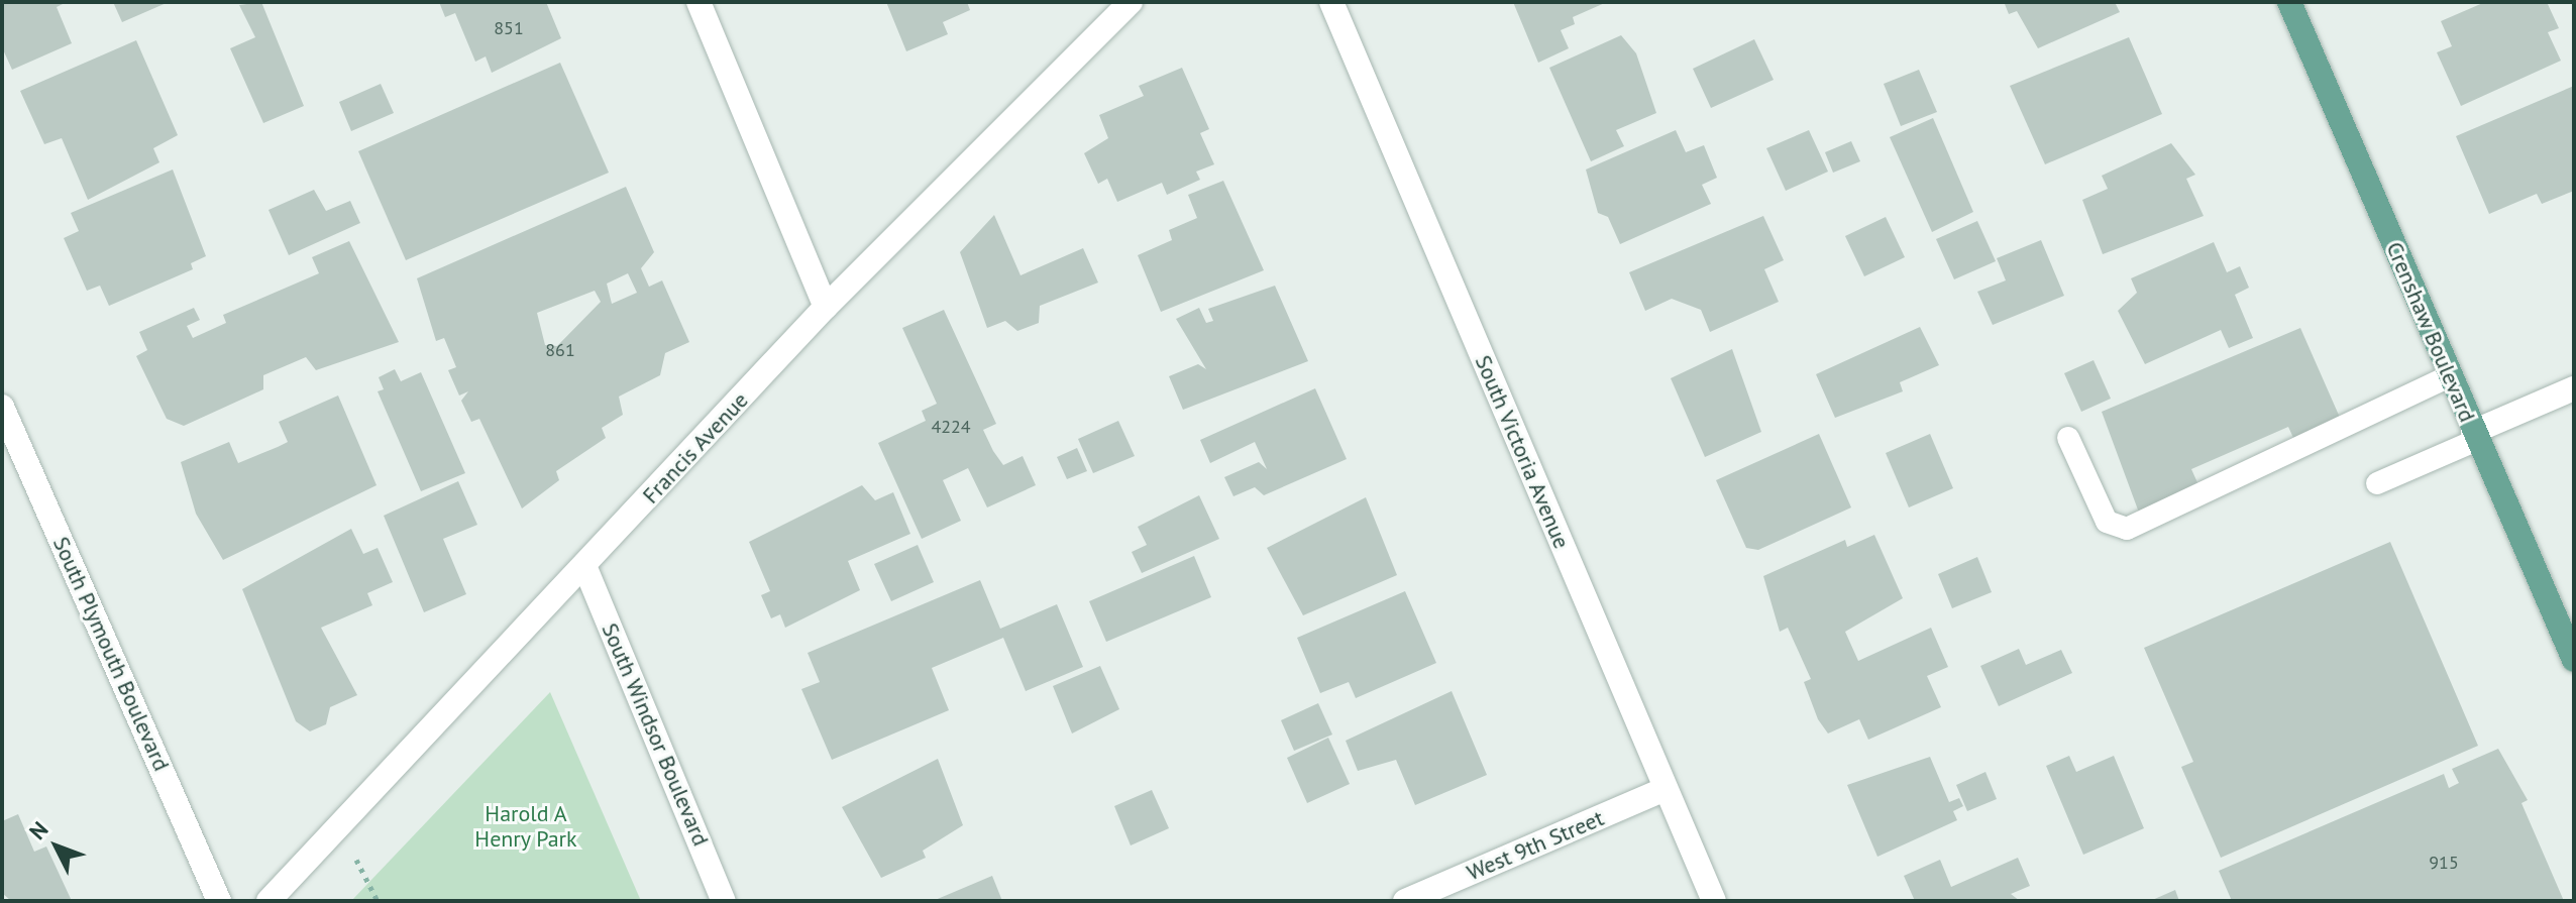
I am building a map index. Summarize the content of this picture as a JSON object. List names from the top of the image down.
{
  "streets": {
    "main road": ["Crenshaw Boulevard"],
    "street": [
      "Francis Avenue",
      "South Victoria Avenue",
      "South Plymouth Boulevard",
      "South Windsor Boulevard",
      "West 9th Street"
    ]
  },
  "crossings": [
    ["Francis Avenue", "South Windsor Boulevard"],
    ["South Victoria Avenue", "West 9th Street"]
  ],
  "parks": ["Harold A Henry Park"],
  "house_numbers": [
    "851",
    "861",
    "4224",
    "915"
  ],
  "north": "top left"
}
